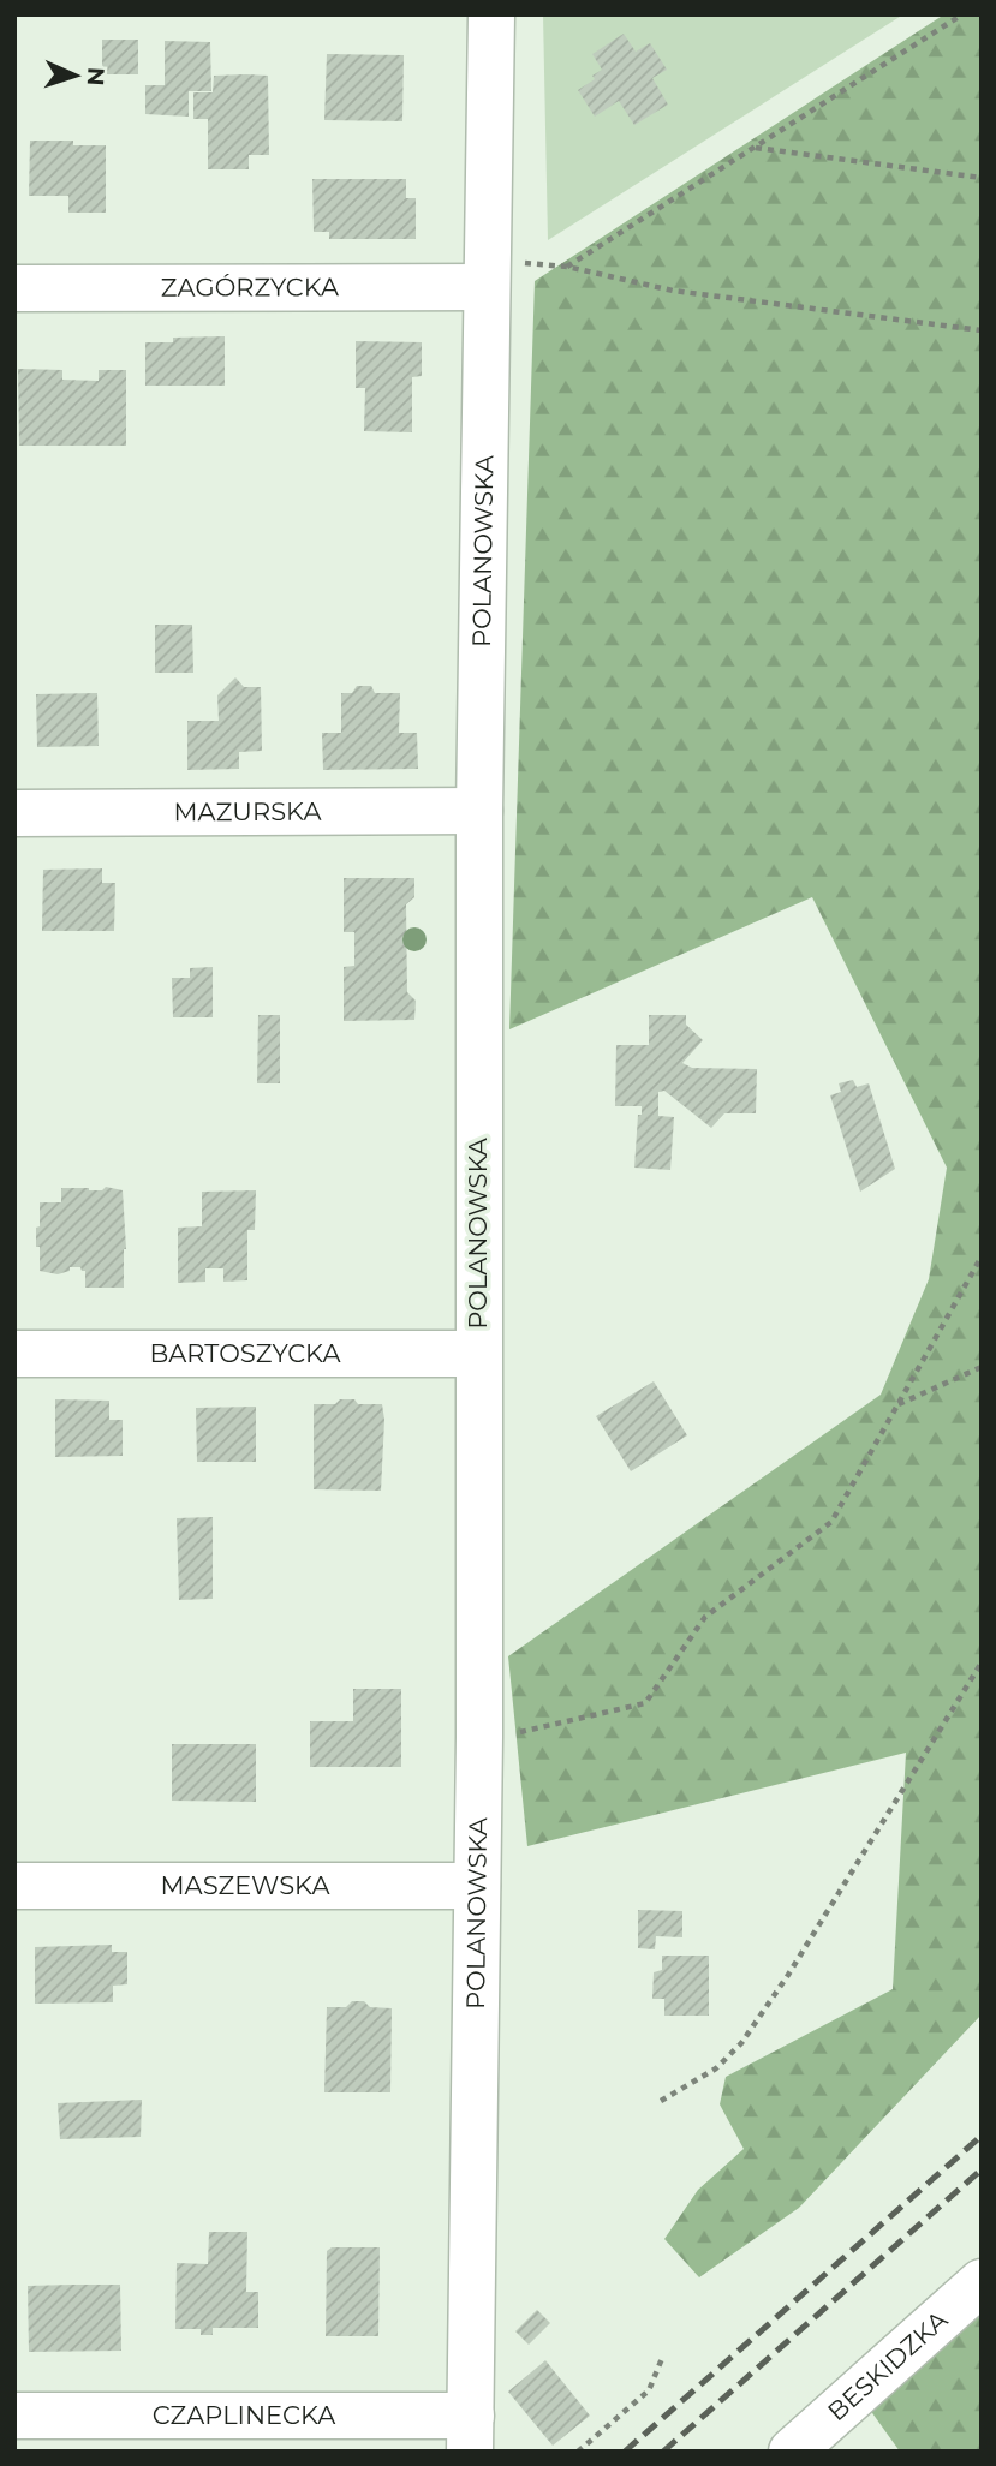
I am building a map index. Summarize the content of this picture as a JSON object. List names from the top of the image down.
{
  "streets": {
    "street": [
      "ZAGÓRZYCKA",
      "POLANOWSKA",
      "MAZURSKA",
      "BARTOSZYCKA",
      "MASZEWSKA",
      "BESKIDZKA",
      "CZAPLINECKA"
    ]
  },
  "crossings": [
    ["ZAGÓRZYCKA", "POLANOWSKA"],
    ["POLANOWSKA", "MAZURSKA"],
    ["POLANOWSKA", "BARTOSZYCKA"],
    ["POLANOWSKA", "MASZEWSKA"],
    ["POLANOWSKA", "CZAPLINECKA"]
  ],
  "north": "right"
}
